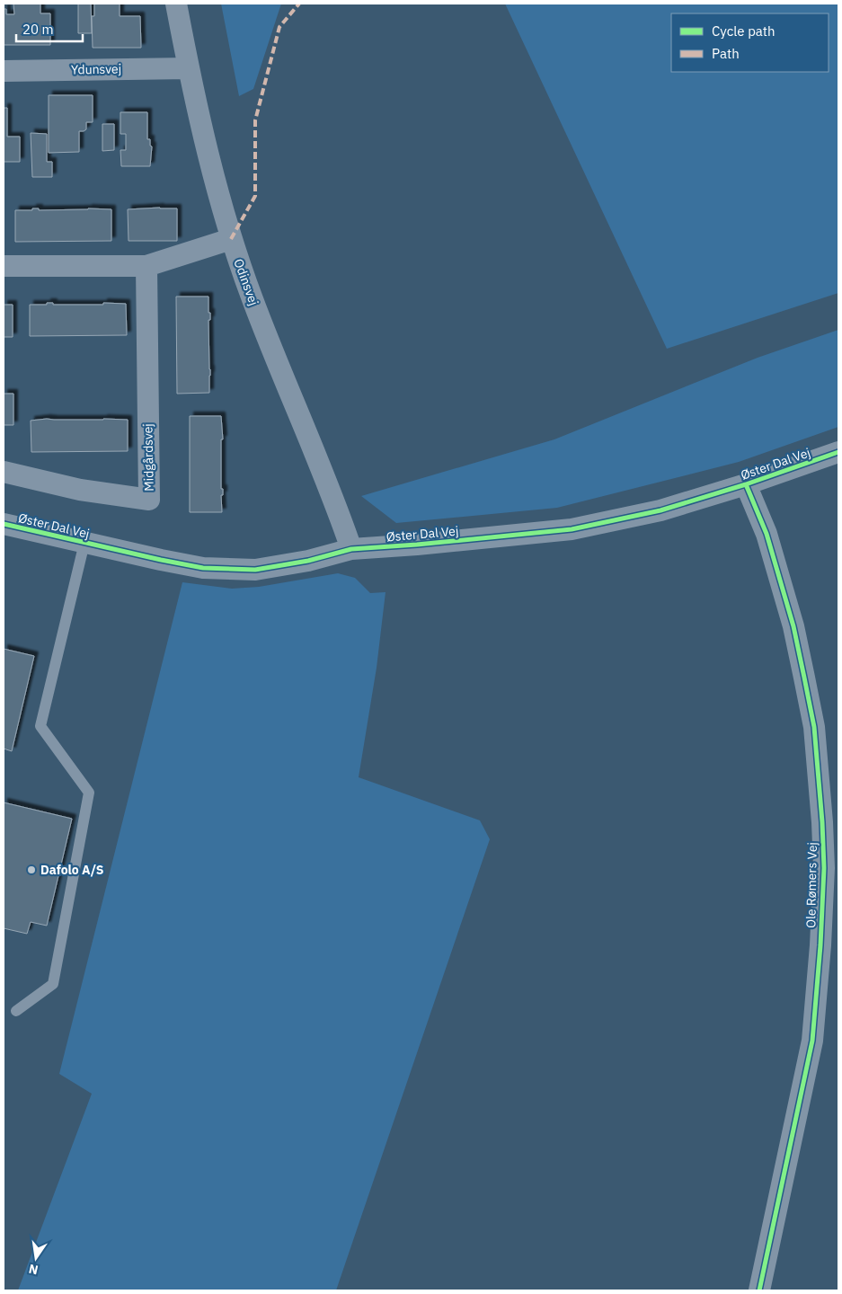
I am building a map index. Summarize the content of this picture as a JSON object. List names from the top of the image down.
{
  "streets": {
    "street": [
      "Ydunsvej",
      "Odinsvej",
      "Midgårdsvej",
      "Øster Dal Vej",
      "Ole Rømers Vej"
    ]
  },
  "crossings": [
    ["Ydunsvej", "Odinsvej"],
    ["Odinsvej", "Øster Dal Vej"],
    ["Øster Dal Vej", "Ole Rømers Vej"]
  ],
  "places": ["Dafolo A/S"],
  "legend": ["Cycle path", "Path"],
  "scale_bar": "20 m",
  "north": "bottom"
}
